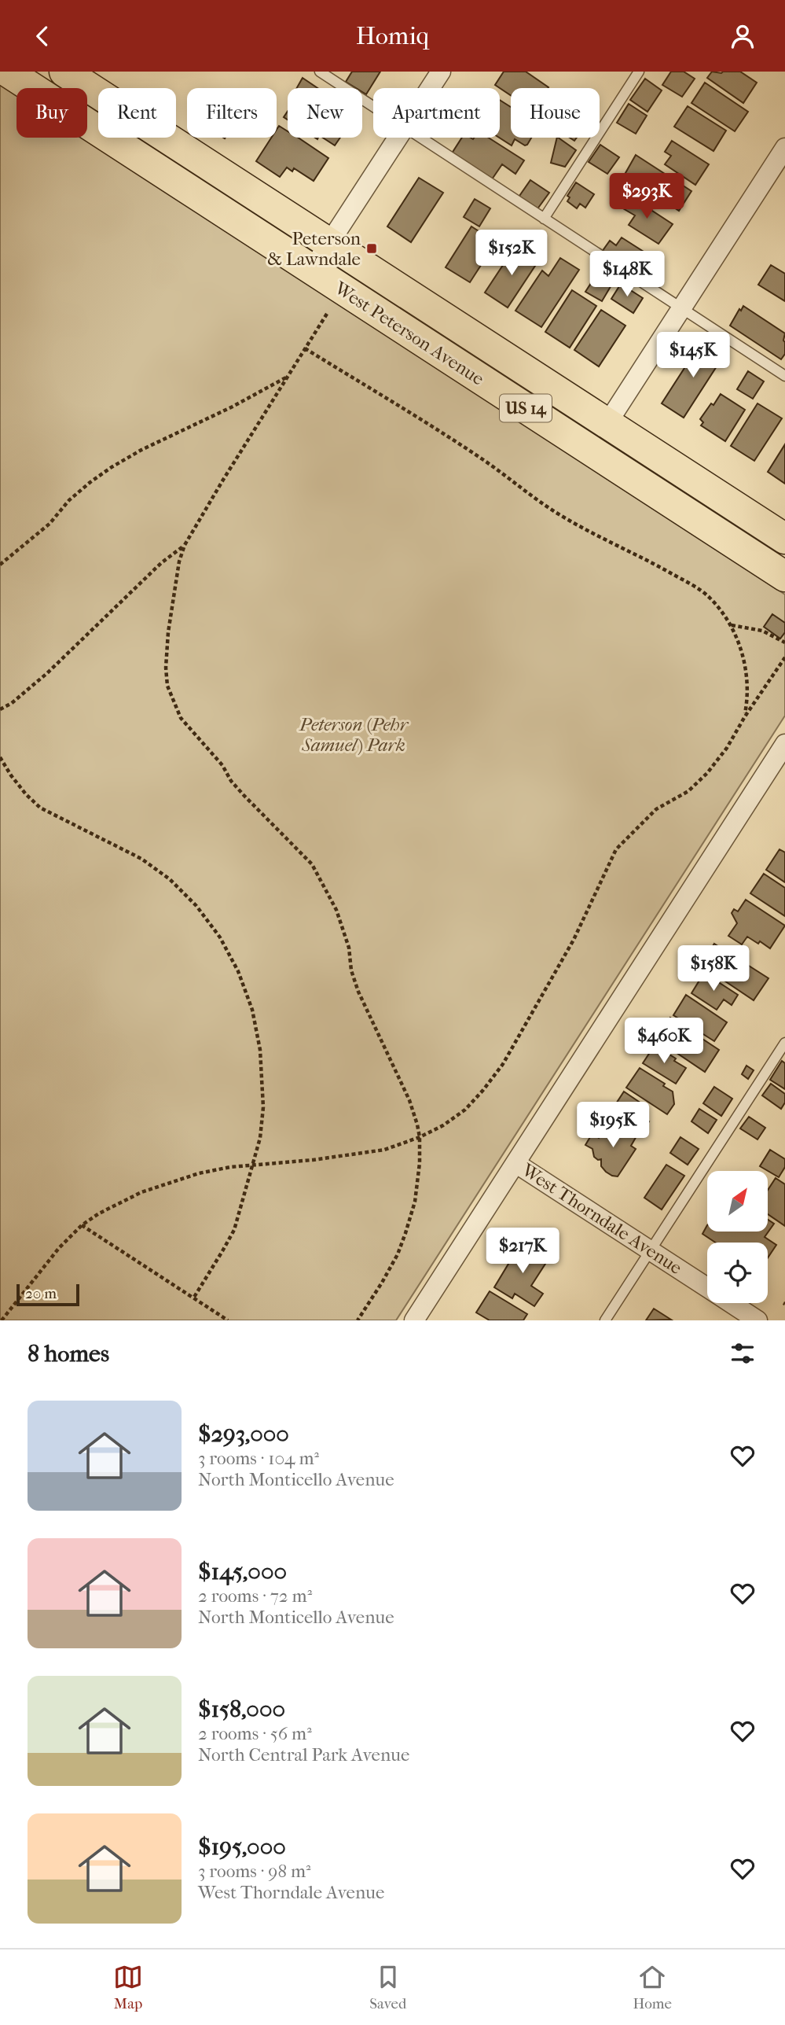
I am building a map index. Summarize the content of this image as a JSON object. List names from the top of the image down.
{
  "streets": {
    "main road": ["West Peterson Avenue", "US 14"],
    "street": ["West Thorndale Avenue"]
  },
  "parks": ["Peterson (Pehr Samuel) Park"],
  "places": {
    "transit": ["Peterson & Lawndale"]
  },
  "scale_bar": "20 m",
  "north": "top right",
  "page": {
    "header": "Homiq",
    "chip": [
      "Buy",
      "Rent",
      "Filters",
      "New",
      "Apartment",
      "House"
    ],
    "price": [
      "$293K",
      "$152K",
      "$148K",
      "$145K",
      "$158K",
      "$460K",
      "$195K",
      "$217K"
    ],
    "scale": "20 m",
    "heading": "8 homes",
    "list": [
      {
        "name": "$293,000",
        "note": "3 rooms · 104 m² · North Monticello Avenue"
      },
      {
        "name": "$145,000",
        "note": "2 rooms · 72 m² · North Monticello Avenue"
      },
      {
        "name": "$158,000",
        "note": "2 rooms · 56 m² · North Central Park Avenue"
      },
      {
        "name": "$195,000",
        "note": "3 rooms · 98 m² · West Thorndale Avenue"
      }
    ],
    "tabs": ["Map", "Saved", "Home"]
  }
}
